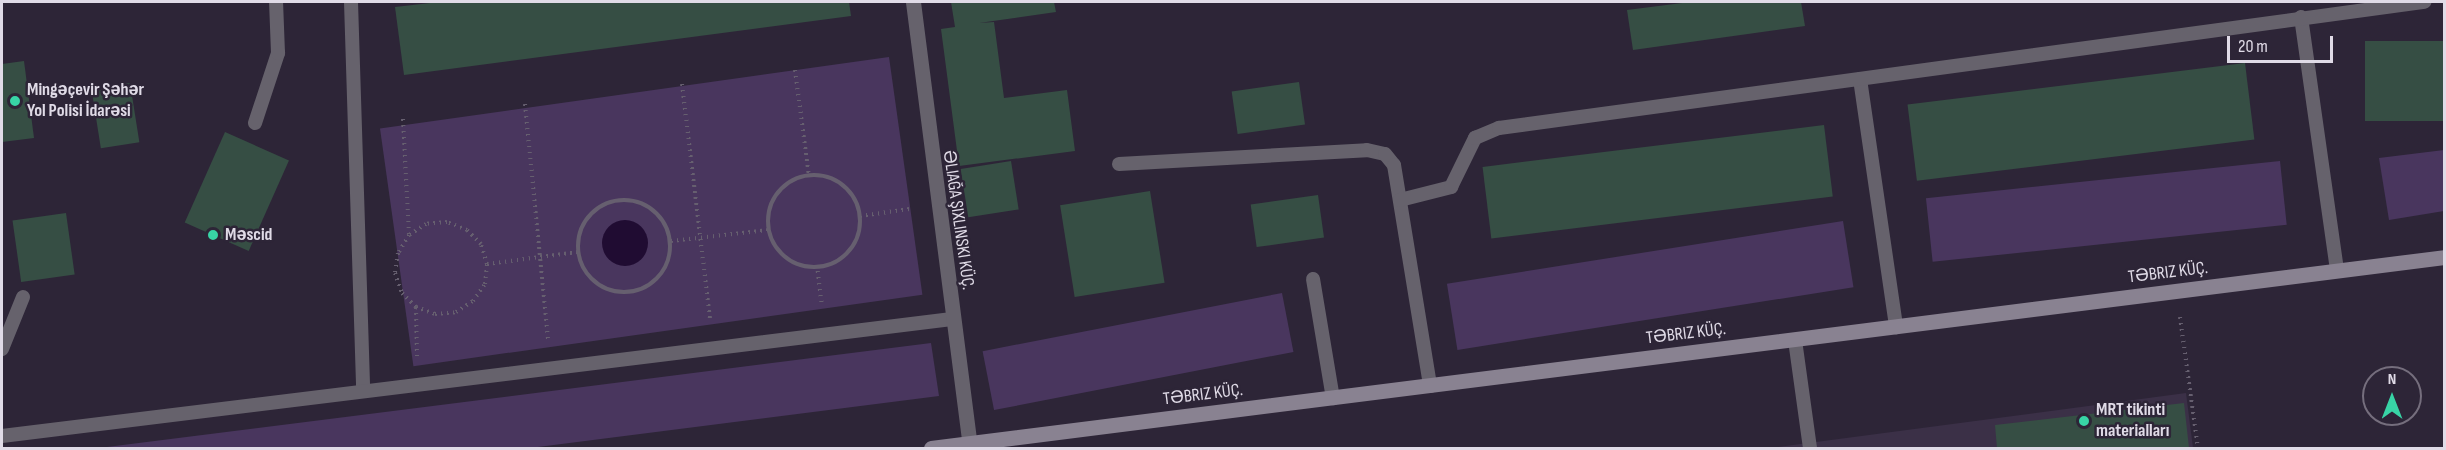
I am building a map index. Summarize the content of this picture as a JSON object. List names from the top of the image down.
{
  "streets": {
    "main road": ["TƏBRIZ KÜÇ."]
  },
  "places": ["Mingəçevir Şəhər Yol Polisi İdarəsi", "Məscid", "MRT tikinti materialları"],
  "scale_bar": "20 m",
  "north": "top"
}
